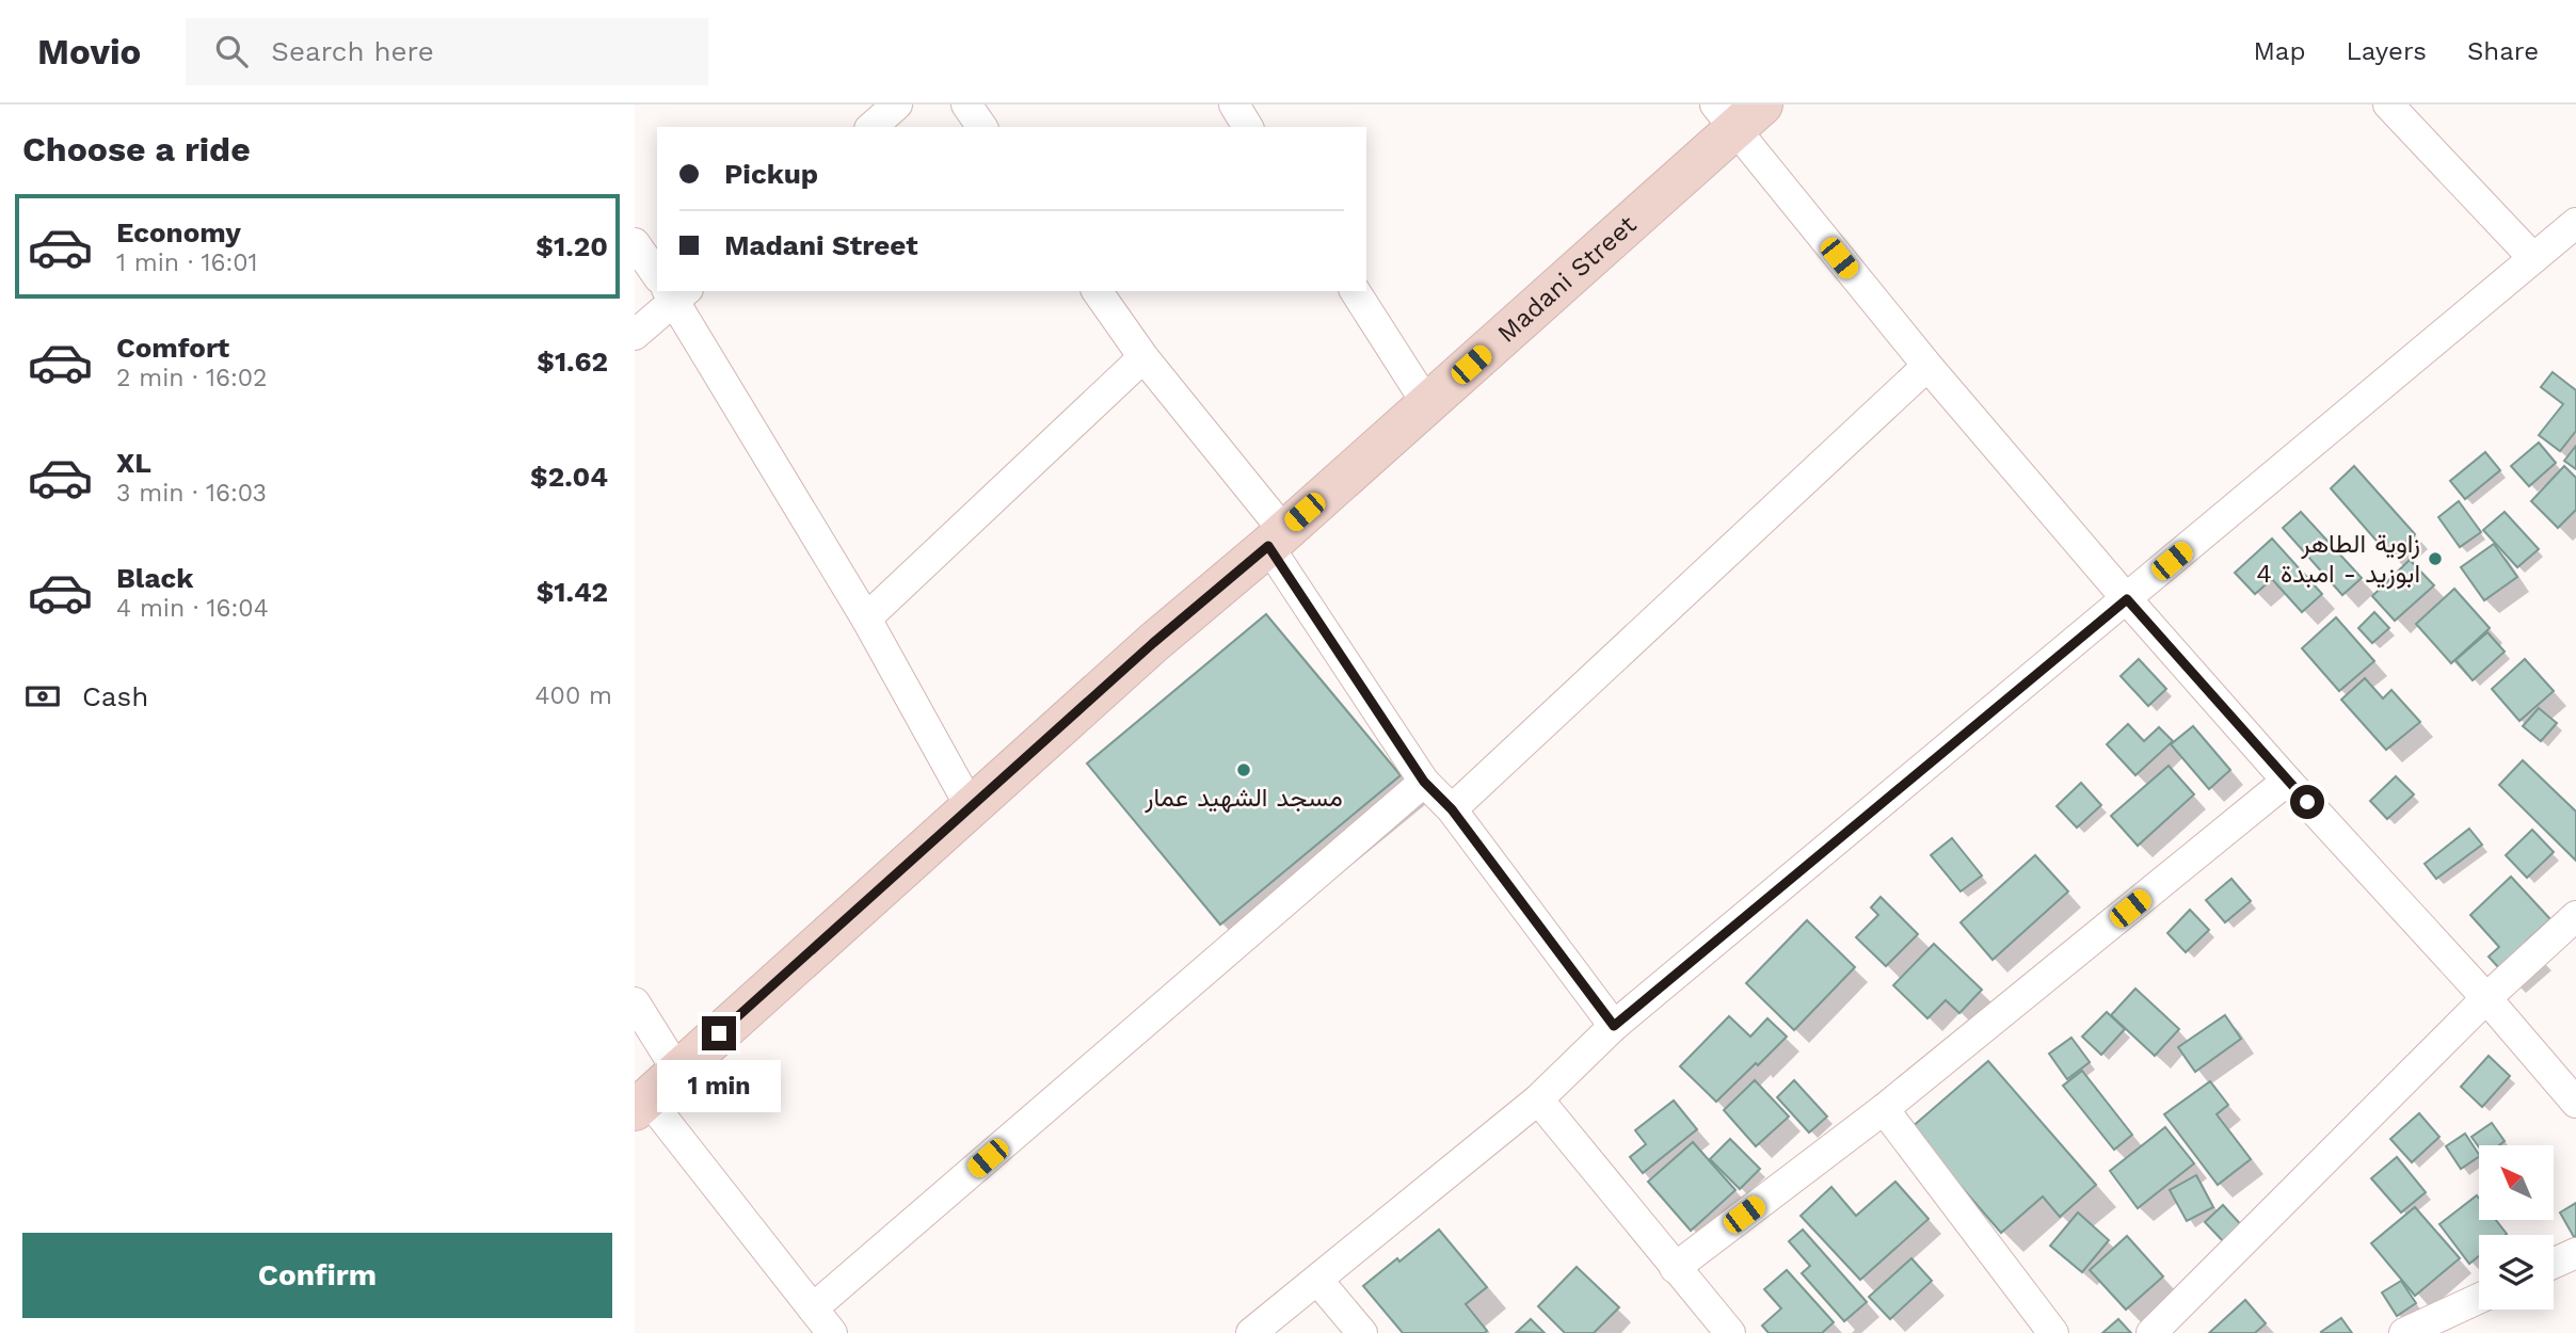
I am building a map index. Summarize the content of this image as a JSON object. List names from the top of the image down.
{
  "streets": {
    "street": ["Madani Street"]
  },
  "places": ["زاوية الطاهر ابوزيد - امبدة 4", "مسجد الشهيد عمار"],
  "north": "top left",
  "page": {
    "header": "Movio",
    "search": "Search here",
    "nav": ["Map", "Layers", "Share"],
    "heading": "Choose a ride",
    "banner": ["Pickup", "Madani Street"],
    "list": [
      {
        "name": "Economy",
        "note": "1 min · 16:01",
        "value": "$1.20"
      },
      {
        "name": "Comfort",
        "note": "2 min · 16:02",
        "value": "$1.62"
      },
      {
        "name": "XL",
        "note": "3 min · 16:03",
        "value": "$2.04"
      },
      {
        "name": "Black",
        "note": "4 min · 16:04",
        "value": "$1.42"
      }
    ],
    "pay": ["Cash", "400 m"],
    "bubble": "1 min",
    "buttons": "Confirm"
  }
}
